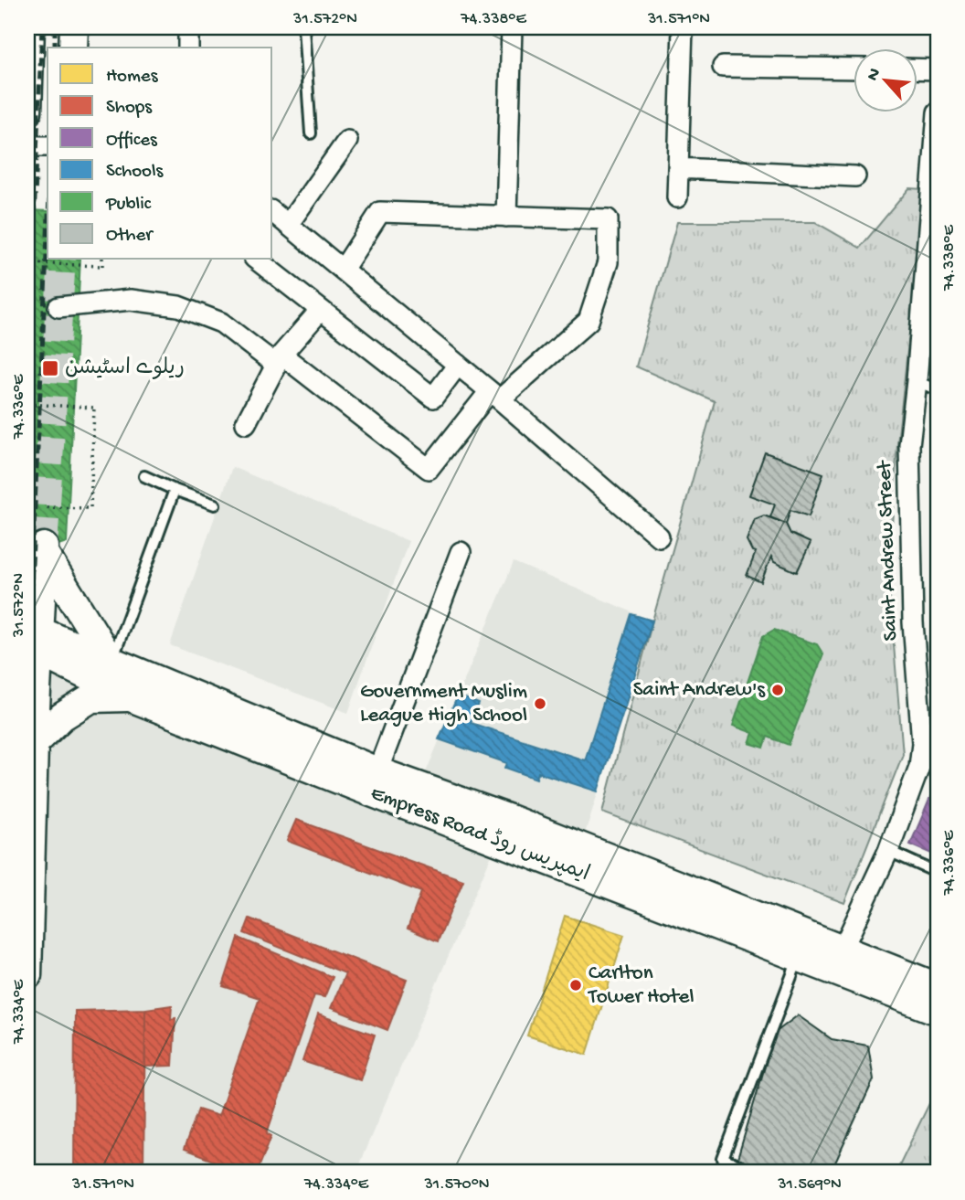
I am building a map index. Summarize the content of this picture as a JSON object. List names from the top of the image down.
{
  "streets": {
    "main road": ["Empress Road ایمپریس روڈ"],
    "street": ["Saint Andrew Street"]
  },
  "crossings": [
    ["Saint Andrew Street", "Empress Road ایمپریس روڈ"]
  ],
  "places": {
    "transit": ["ریلوے اسٹیشن"],
    "other": ["Saint Andrew's", "Government Muslim League High School", "Carlton Tower Hotel"]
  },
  "legend": [
    "Homes",
    "Shops",
    "Offices",
    "Schools",
    "Public",
    "Other"
  ],
  "north": "top left",
  "coordinates": [
    "31.572°N",
    "74.338°E",
    "31.571°N",
    "74.336°E",
    "74.334°E",
    "31.570°N",
    "31.569°N"
  ]
}
